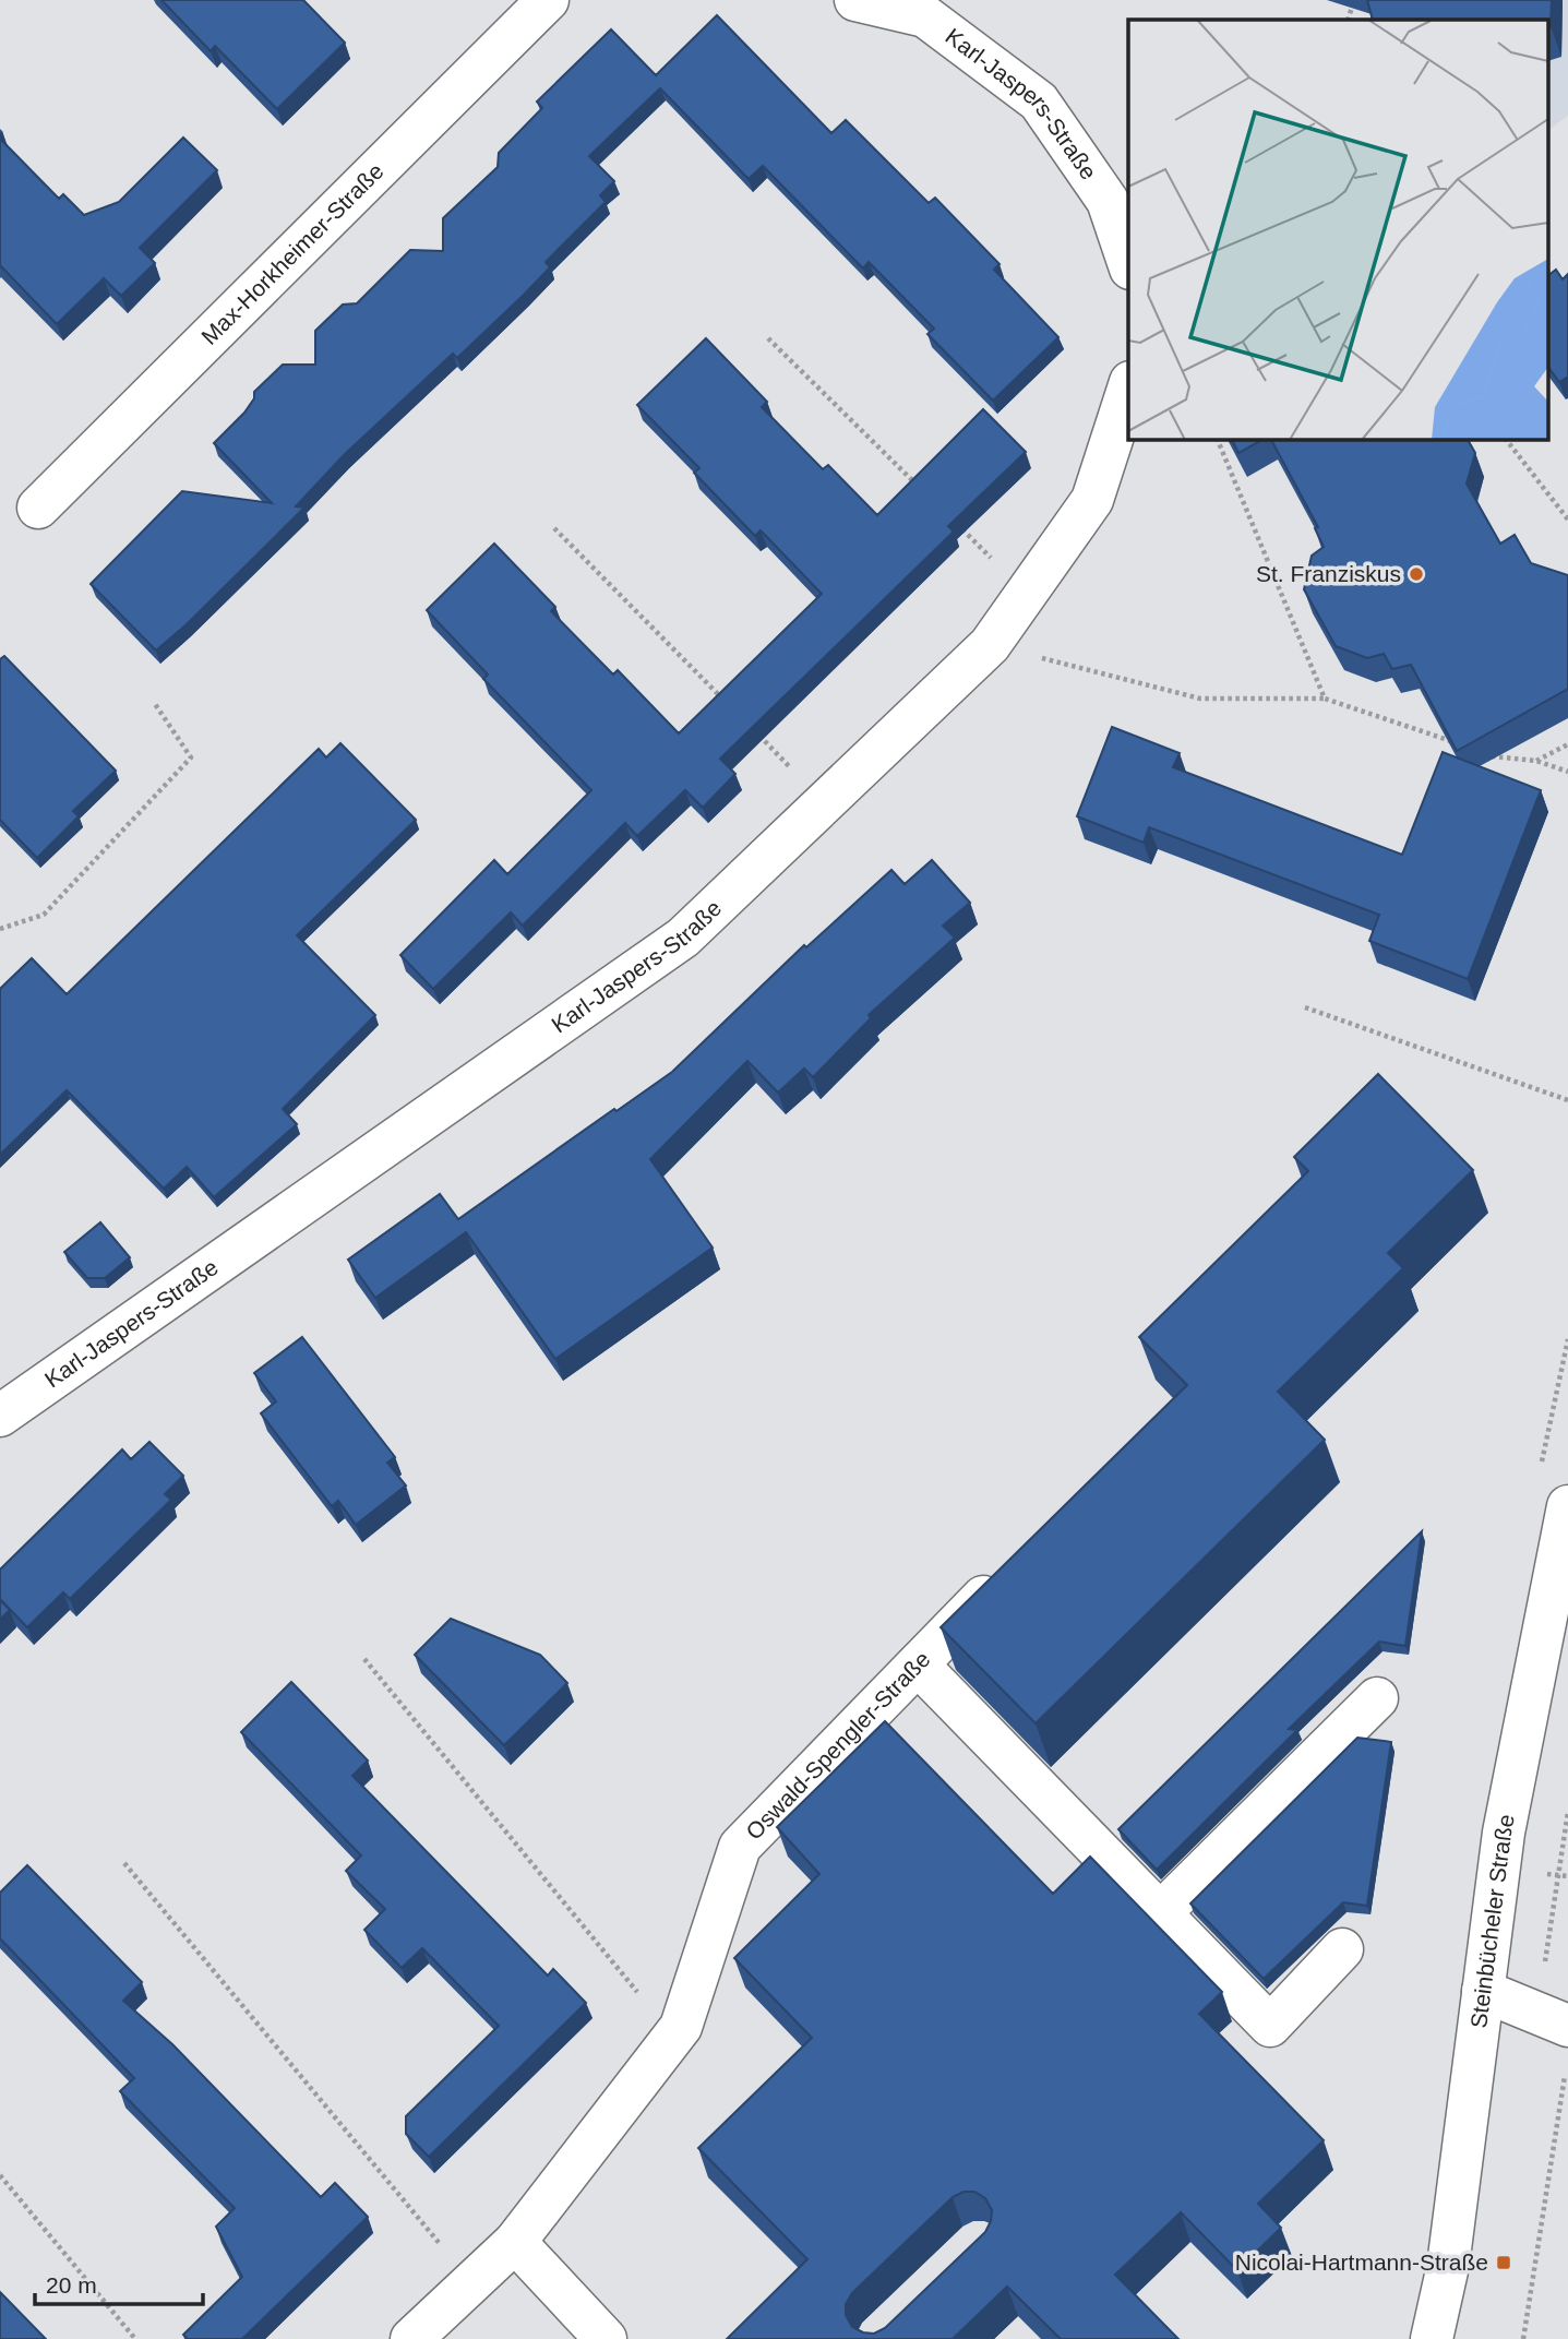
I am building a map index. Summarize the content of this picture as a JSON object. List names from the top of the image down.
{
  "streets": {
    "street": [
      "Karl-Jaspers-Straße",
      "Max-Horkheimer-Straße",
      "Oswald-Spengler-Straße",
      "Steinbücheler Straße"
    ]
  },
  "places": {
    "other": ["St. Franziskus"],
    "transit": ["Nicolai-Hartmann-Straße"]
  },
  "scale_bar": "20 m"
}
